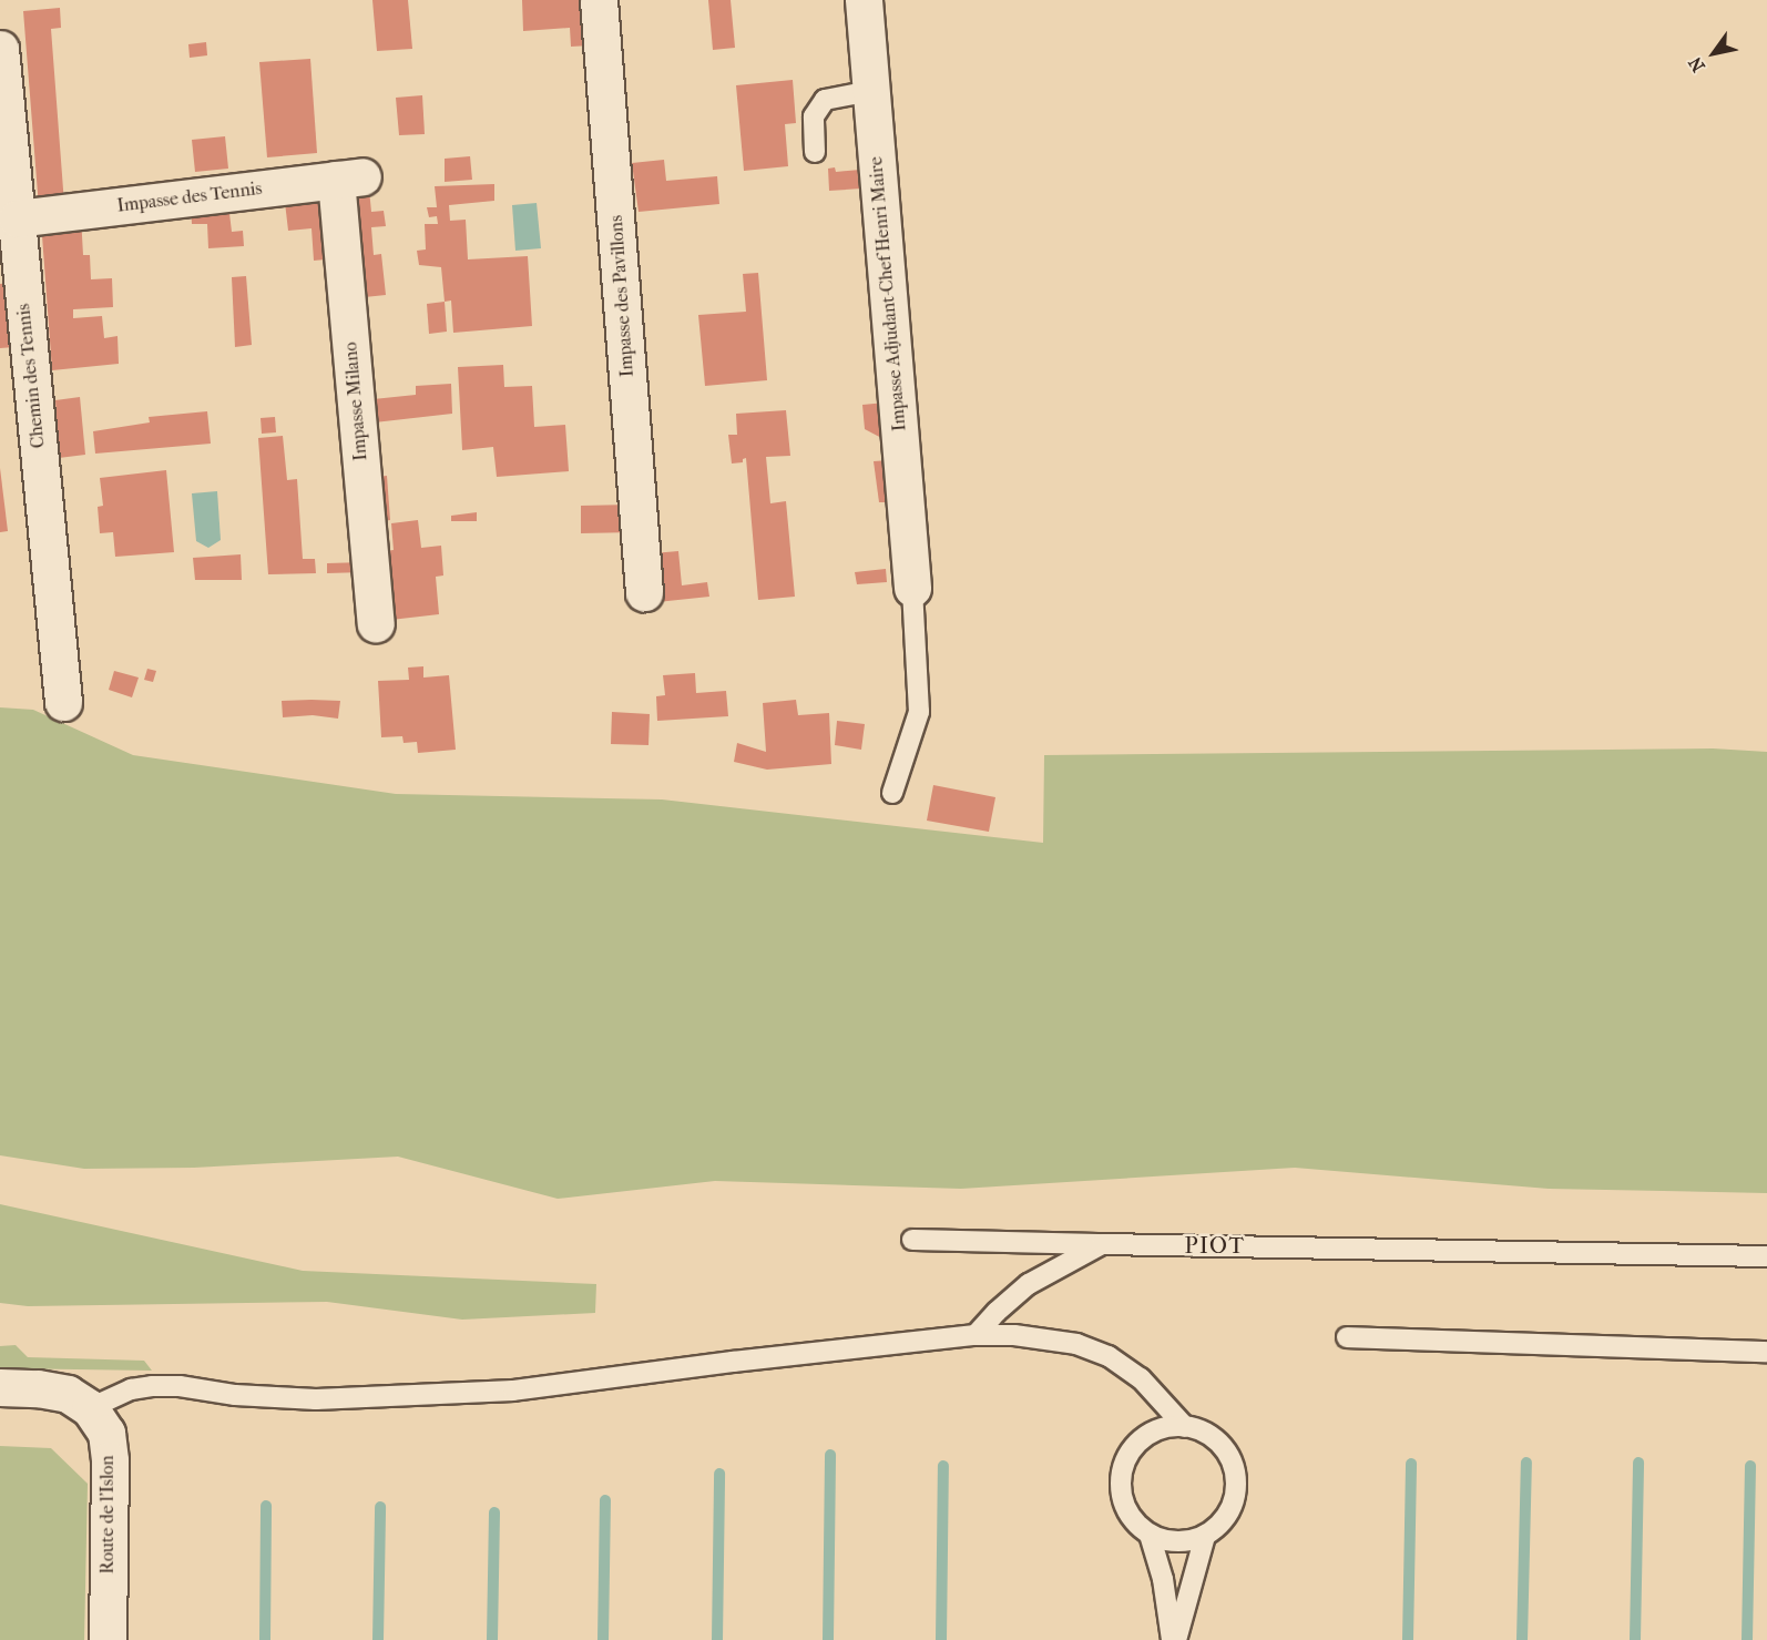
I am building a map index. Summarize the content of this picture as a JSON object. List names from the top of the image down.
{
  "streets": {
    "street": [
      "Impasse des Tennis",
      "Impasse Adjudant-Chef Henri Maire",
      "Impasse des Pavillons",
      "Chemin des Tennis",
      "Impasse Milano",
      "Route de l'Islon"
    ]
  },
  "crossings": [
    ["Impasse des Tennis", "Chemin des Tennis"],
    ["Impasse des Tennis", "Impasse Milano"]
  ],
  "districts": ["PIOT"],
  "north": "bottom left"
}
